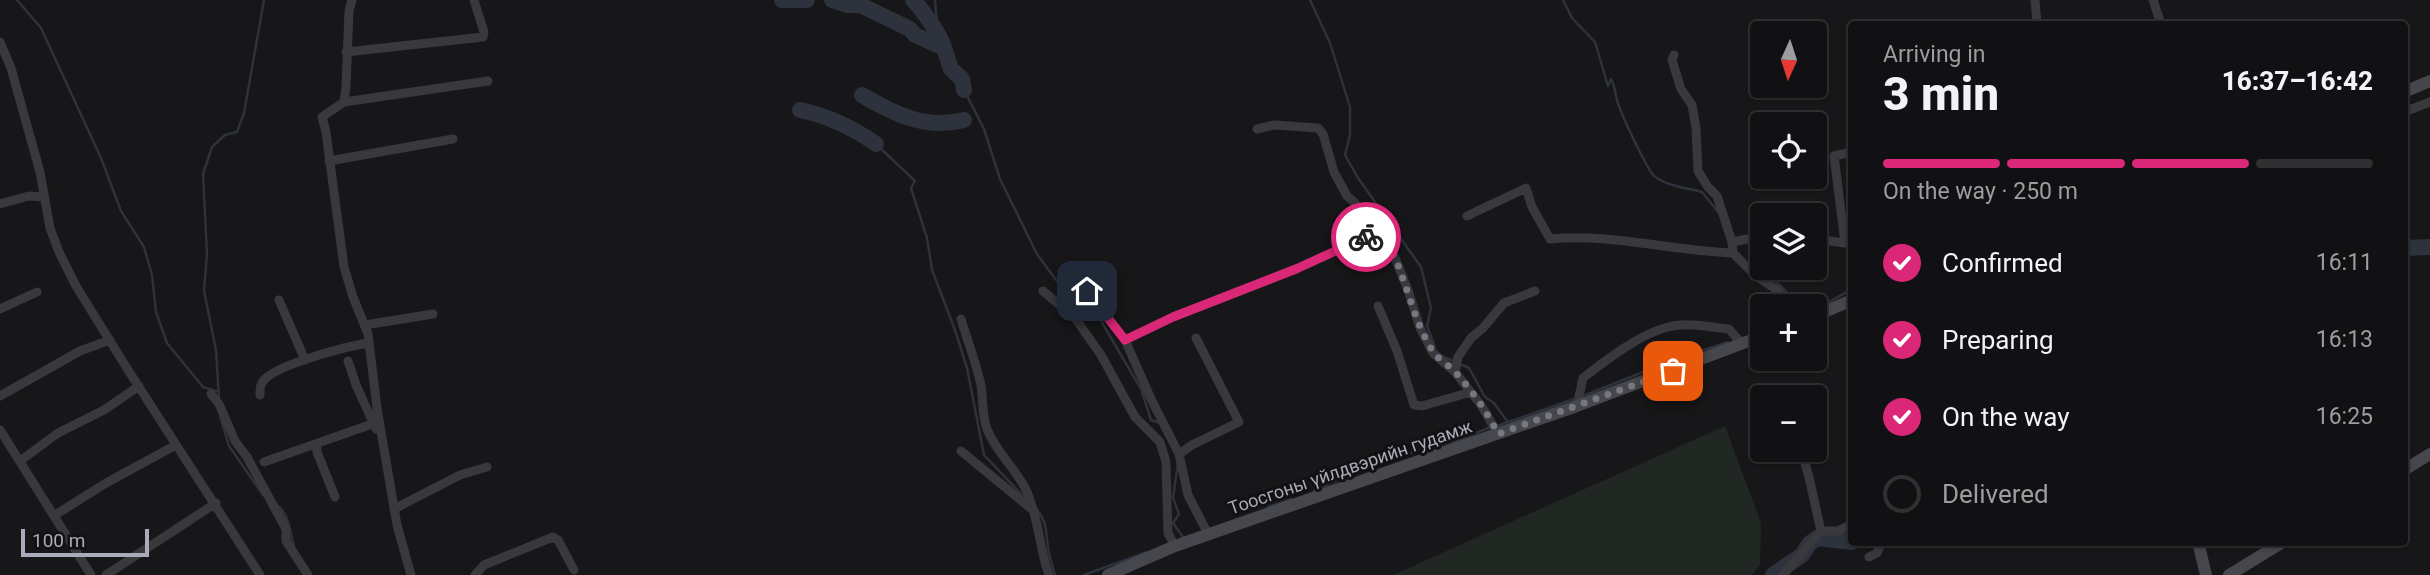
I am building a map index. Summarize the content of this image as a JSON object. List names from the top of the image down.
{
  "streets": {
    "main road": ["Тоосгоны үйлдвэрийн гудамж"]
  },
  "scale_bar": "100 m",
  "north": "bottom",
  "page": {
    "map_buttons": ["+", "−"],
    "heading": ["3 min", "Arriving in", "16:37–16:42"],
    "bar": "On the way · 250 m",
    "list": [
      ["Confirmed", "16:11"],
      ["Preparing", "16:13"],
      ["On the way", "16:25"],
      "Delivered"
    ],
    "scale": "100 m"
  }
}
